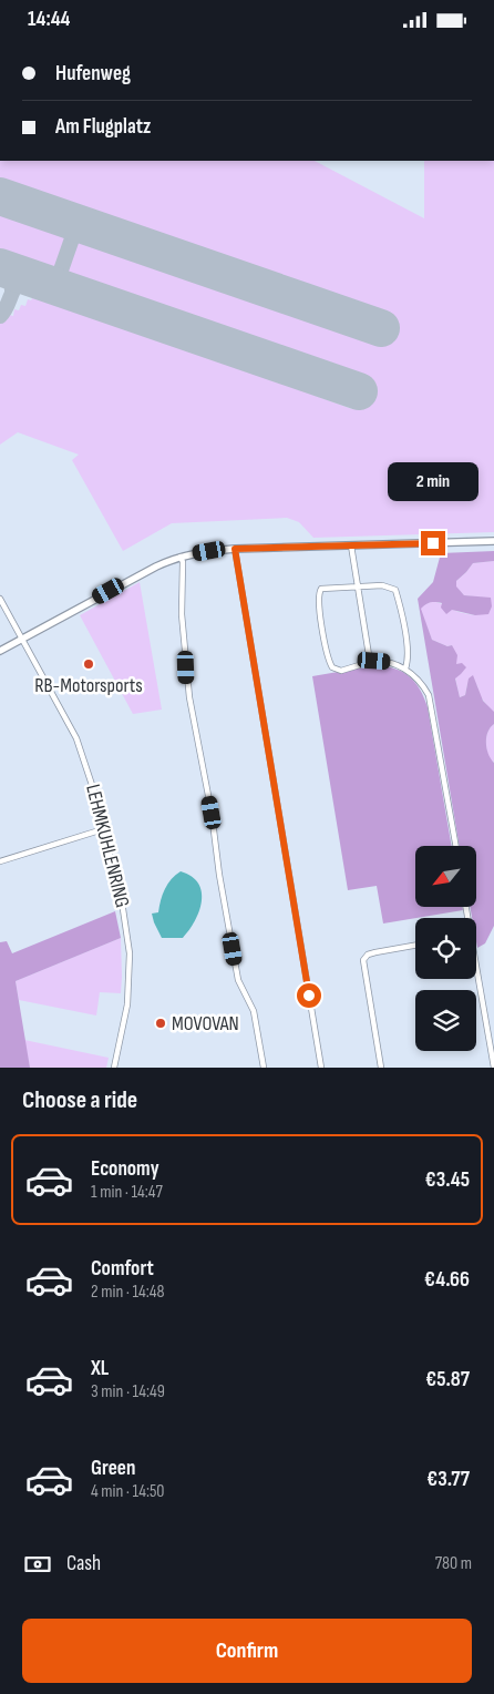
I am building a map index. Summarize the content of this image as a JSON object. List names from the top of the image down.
{
  "streets": {
    "street": ["LEHMKUHLENRING"]
  },
  "places": ["RB-Motorsports", "MOVOVAN"],
  "north": "bottom left",
  "page": {
    "status": "14:44",
    "banner": ["Hufenweg", "Am Flugplatz"],
    "bubble": "2 min",
    "heading": "Choose a ride",
    "list": [
      {
        "name": "Economy",
        "note": "1 min · 14:47",
        "value": "€3.45"
      },
      {
        "name": "Comfort",
        "note": "2 min · 14:48",
        "value": "€4.66"
      },
      {
        "name": "XL",
        "note": "3 min · 14:49",
        "value": "€5.87"
      },
      {
        "name": "Green",
        "note": "4 min · 14:50",
        "value": "€3.77"
      }
    ],
    "pay": ["Cash", "780 m"],
    "buttons": "Confirm"
  }
}
